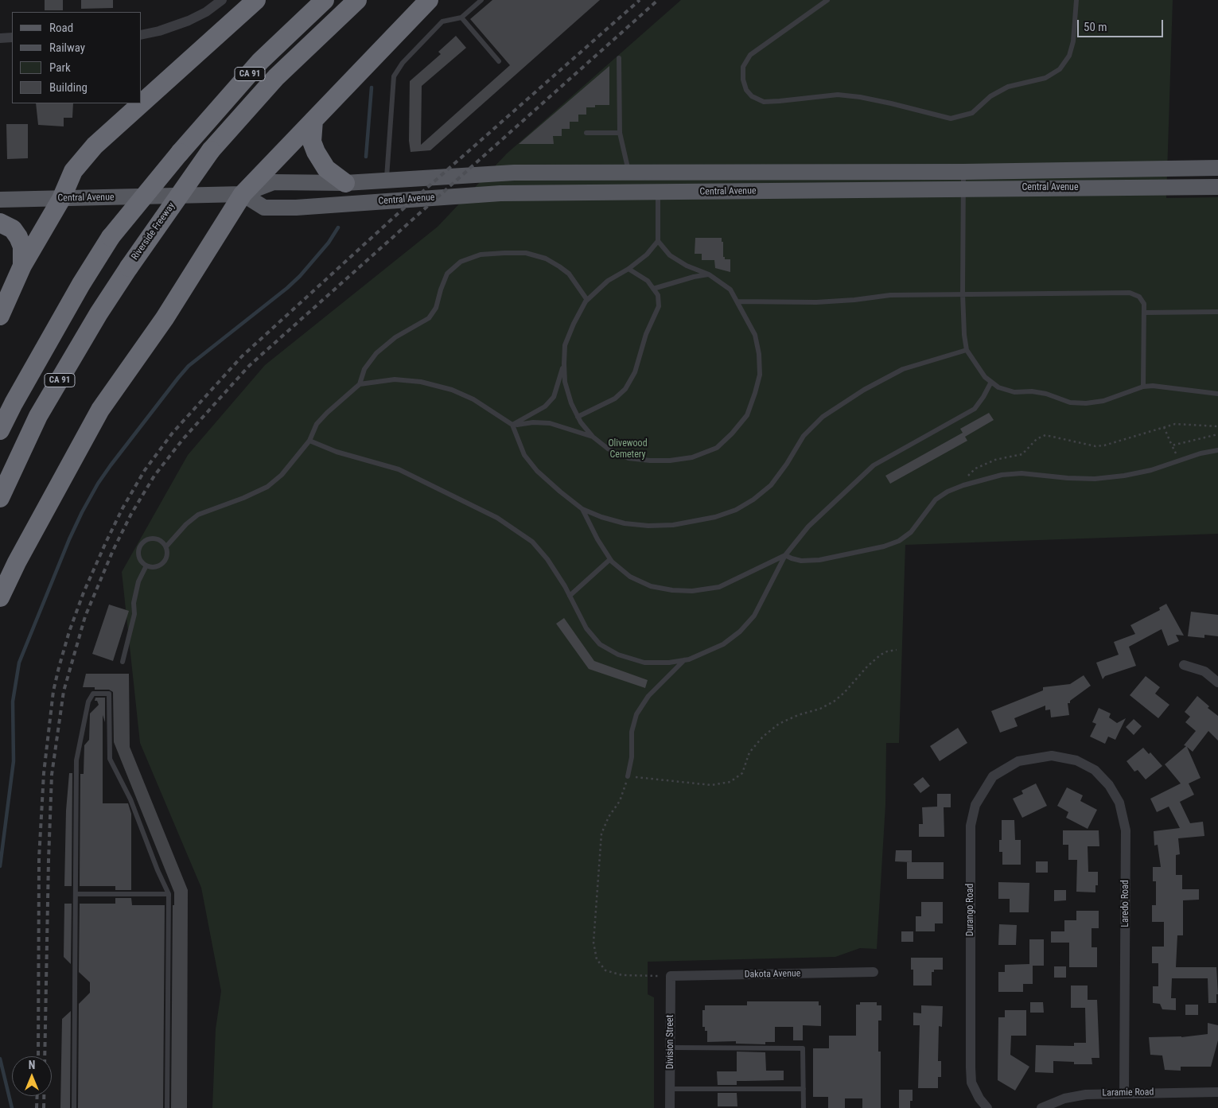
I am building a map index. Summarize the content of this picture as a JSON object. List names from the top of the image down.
{
  "streets": {
    "highway": ["CA 91", "Riverside Freeway"],
    "main road": ["Central Avenue"],
    "street": [
      "Laredo Road",
      "Durango Road",
      "Dakota Avenue",
      "Division Street",
      "Laramie Road"
    ]
  },
  "crossings": [
    ["Laredo Road", "Durango Road"],
    ["Laredo Road", "Laramie Road"],
    ["Dakota Avenue", "Division Street"]
  ],
  "parks": ["Olivewood Cemetery"],
  "legend": [
    "Road",
    "Railway",
    "Park",
    "Building"
  ],
  "scale_bar": "50 m",
  "north": "top"
}
